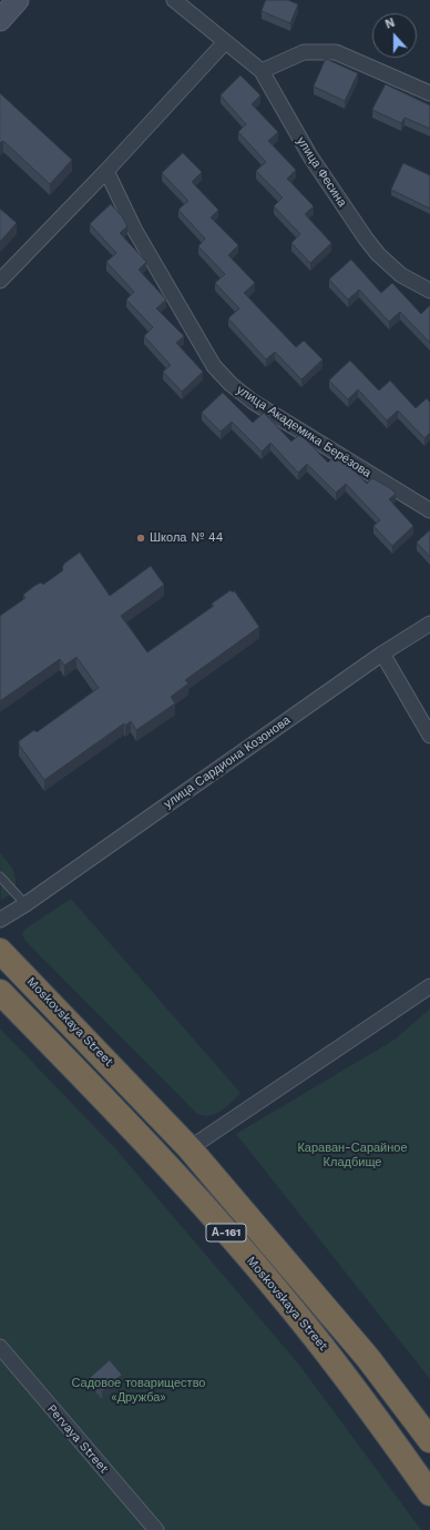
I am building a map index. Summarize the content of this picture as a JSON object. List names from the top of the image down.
{
  "streets": {
    "highway": ["Moskovskaya Street", "А-161"],
    "street": [
      "улица Фесина",
      "улица Академика Берёзова",
      "улица Сардиона Козонова",
      "Pervaya Street"
    ]
  },
  "parks": ["Караван-Сарайное Кладбище", "Садовое товарищество «Дружба»"],
  "places": ["Школа № 44"],
  "north": "top"
}
